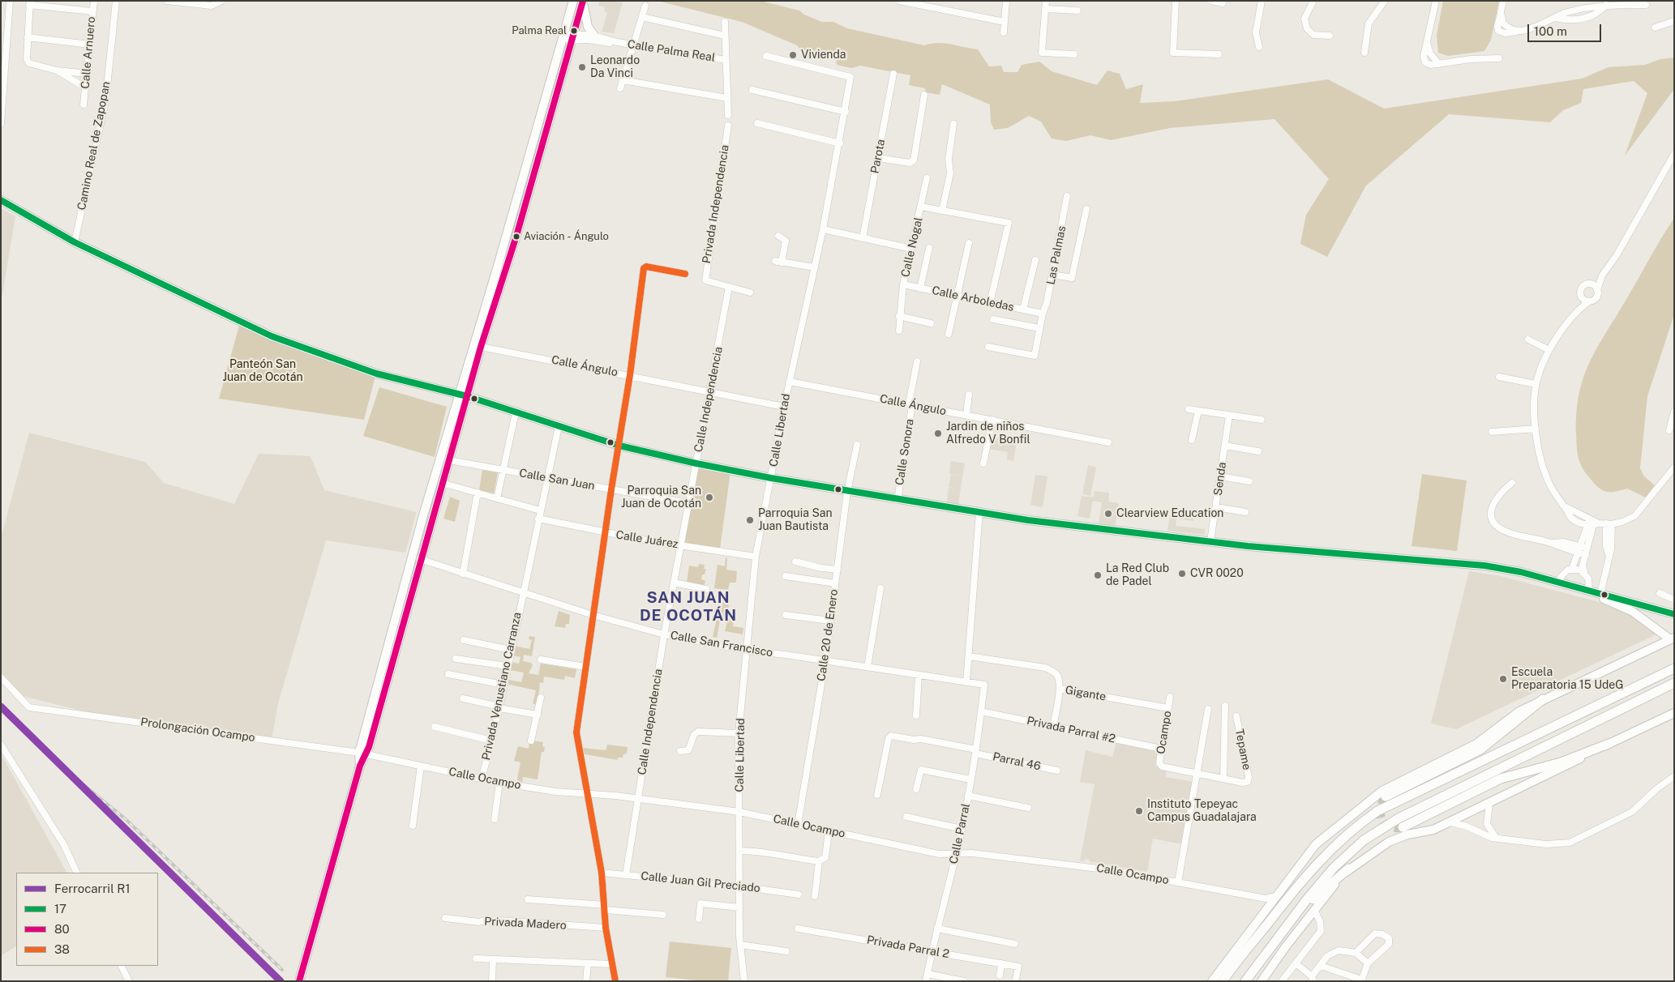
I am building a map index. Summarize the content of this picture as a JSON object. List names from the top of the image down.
{
  "streets": {
    "street": [
      "Calle Palma Real",
      "Calle Arnuero",
      "Camino Real de Zapopan",
      "Parota",
      "Privada Independencia",
      "Calle Nogal",
      "Las Palmas",
      "Calle Arboledas",
      "Calle Ángulo",
      "Calle Independencia",
      "Calle Libertad",
      "Calle Sonora",
      "Senda",
      "Calle San Juan",
      "Calle Juárez",
      "Calle 20 de Enero",
      "Calle San Francisco",
      "Privada Venustiano Carranza",
      "Gigante",
      "Prolongación Ocampo",
      "Privada Parral #2",
      "Ocampo",
      "Tepame",
      "Parral 46",
      "Calle Ocampo",
      "Calle Parral",
      "Calle Juan Gil Preciado",
      "Privada Madero",
      "Privada Parral 2"
    ]
  },
  "crossings": [
    ["Privada Independencia", "Calle Independencia"],
    ["Calle Nogal", "Calle Arboledas"],
    ["Las Palmas", "Calle Arboledas"],
    ["Calle Ángulo", "Calle Independencia"],
    ["Calle Ángulo", "Calle Libertad"],
    ["Calle Ángulo", "Calle Sonora"],
    ["Calle Independencia", "Calle San Juan"],
    ["Calle Independencia", "Calle Juárez"],
    ["Calle Independencia", "Calle San Francisco"],
    ["Calle Independencia", "Calle Ocampo"],
    ["Calle Independencia", "Calle Juan Gil Preciado"],
    ["Calle Libertad", "Calle Juárez"],
    ["Calle Libertad", "Calle San Francisco"],
    ["Calle Libertad", "Calle Ocampo"],
    ["Calle Libertad", "Calle Juan Gil Preciado"],
    ["Calle San Juan", "Privada Venustiano Carranza"],
    ["Calle Juárez", "Privada Venustiano Carranza"],
    ["Calle 20 de Enero", "Calle San Francisco"],
    ["Calle 20 de Enero", "Calle Ocampo"],
    ["Calle San Francisco", "Privada Venustiano Carranza"],
    ["Calle San Francisco", "Calle Parral"],
    ["Privada Venustiano Carranza", "Calle Ocampo"],
    ["Gigante", "Ocampo"],
    ["Prolongación Ocampo", "Calle Ocampo"],
    ["Privada Parral #2", "Ocampo"],
    ["Privada Parral #2", "Calle Parral"],
    ["Parral 46", "Calle Parral"],
    ["Calle Ocampo", "Calle Parral"],
    ["Calle Parral", "Privada Parral 2"]
  ],
  "districts": ["SAN JUAN DE OCOTÁN"],
  "parks": ["Panteón San Juan de Ocotán"],
  "places": [
    "Palma Real",
    "Vivienda",
    "Leonardo Da Vinci",
    "Aviación - Ángulo",
    "Jardin de niños Alfredo V Bonfil",
    "Parroquia San Juan de Ocotán",
    "Clearview Education",
    "Parroquia San Juan Bautista",
    "CVR 0020",
    "La Red Club de Padel",
    "Escuela Preparatoria 15 UdeG",
    "Instituto Tepeyac Campus Guadalajara"
  ],
  "lines": [
    "transit line 80",
    "transit line 17",
    "transit line 38",
    "rail line R1"
  ],
  "legend": [
    "Ferrocarril R1",
    "17",
    "80",
    "38"
  ],
  "scale_bar": "100 m"
}
